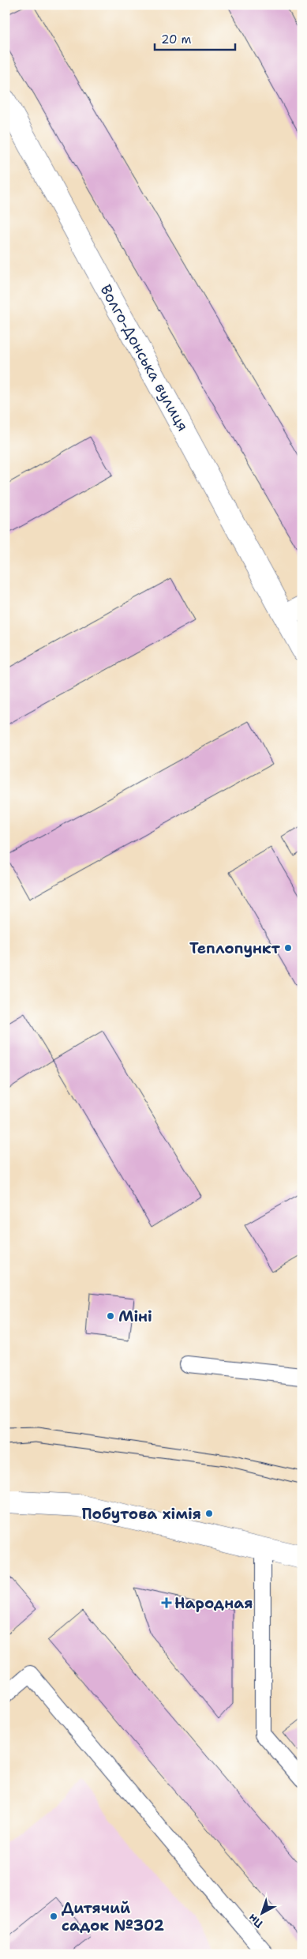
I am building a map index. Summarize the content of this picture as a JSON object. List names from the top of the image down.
{
  "streets": {
    "street": ["Волго-Донська вулиця"]
  },
  "places": {
    "other": [
      "Теплопункт",
      "Міні",
      "Побутова хімія",
      "Дитячий садок №302"
    ],
    "health": ["Народная"]
  },
  "scale_bar": "20 m",
  "north": "bottom left"
}
